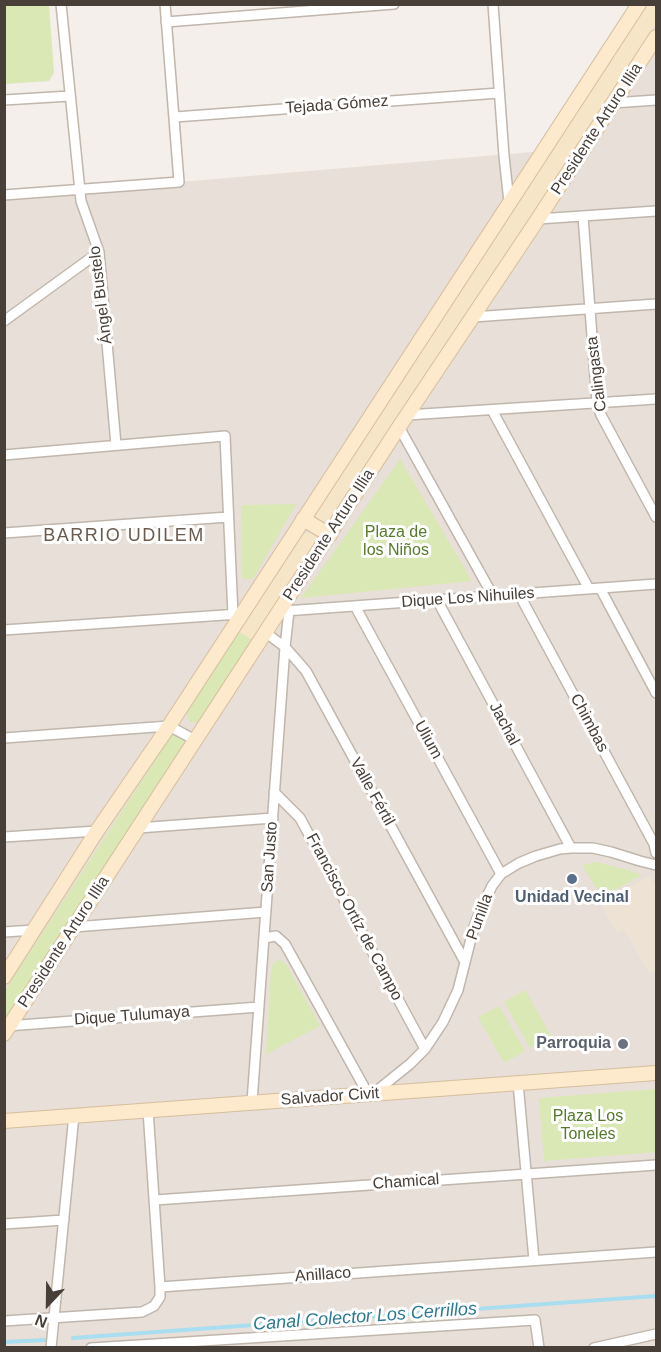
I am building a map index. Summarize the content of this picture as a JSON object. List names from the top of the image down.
{
  "streets": {
    "street": [
      "Tejada Gómez",
      "Presidente Arturo Illia",
      "Ángel Bustelo",
      "Calingasta",
      "Dique Los Nihuiles",
      "Chimbas",
      "Jachal",
      "Ulium",
      "Valle Fértil",
      "San Justo",
      "Francisco Ortíz de Campo",
      "Punilla",
      "Dique Tulumaya",
      "Salvador Civit",
      "Chamical",
      "Anillaco"
    ]
  },
  "crossings": [
    ["Presidente Arturo Illia", "Dique Los Nihuiles"],
    ["Presidente Arturo Illia", "Valle Fértil"],
    ["Presidente Arturo Illia", "San Justo"],
    ["Presidente Arturo Illia", "Dique Tulumaya"],
    ["Dique Los Nihuiles", "Chimbas"],
    ["Dique Los Nihuiles", "Jachal"],
    ["Dique Los Nihuiles", "Ulium"],
    ["Dique Los Nihuiles", "San Justo"],
    ["Jachal", "Punilla"],
    ["Ulium", "Punilla"],
    ["Valle Fértil", "San Justo"],
    ["Valle Fértil", "Punilla"],
    ["San Justo", "Francisco Ortíz de Campo"],
    ["San Justo", "Dique Tulumaya"],
    ["San Justo", "Salvador Civit"],
    ["Francisco Ortíz de Campo", "Punilla"],
    ["Punilla", "Salvador Civit"]
  ],
  "districts": ["BARRIO UDILEM"],
  "water": ["Canal Colector Los Cerrillos"],
  "parks": ["Plaza de los Niños", "Plaza Los Toneles"],
  "places": ["Unidad Vecinal", "Parroquia"],
  "north": "bottom"
}
